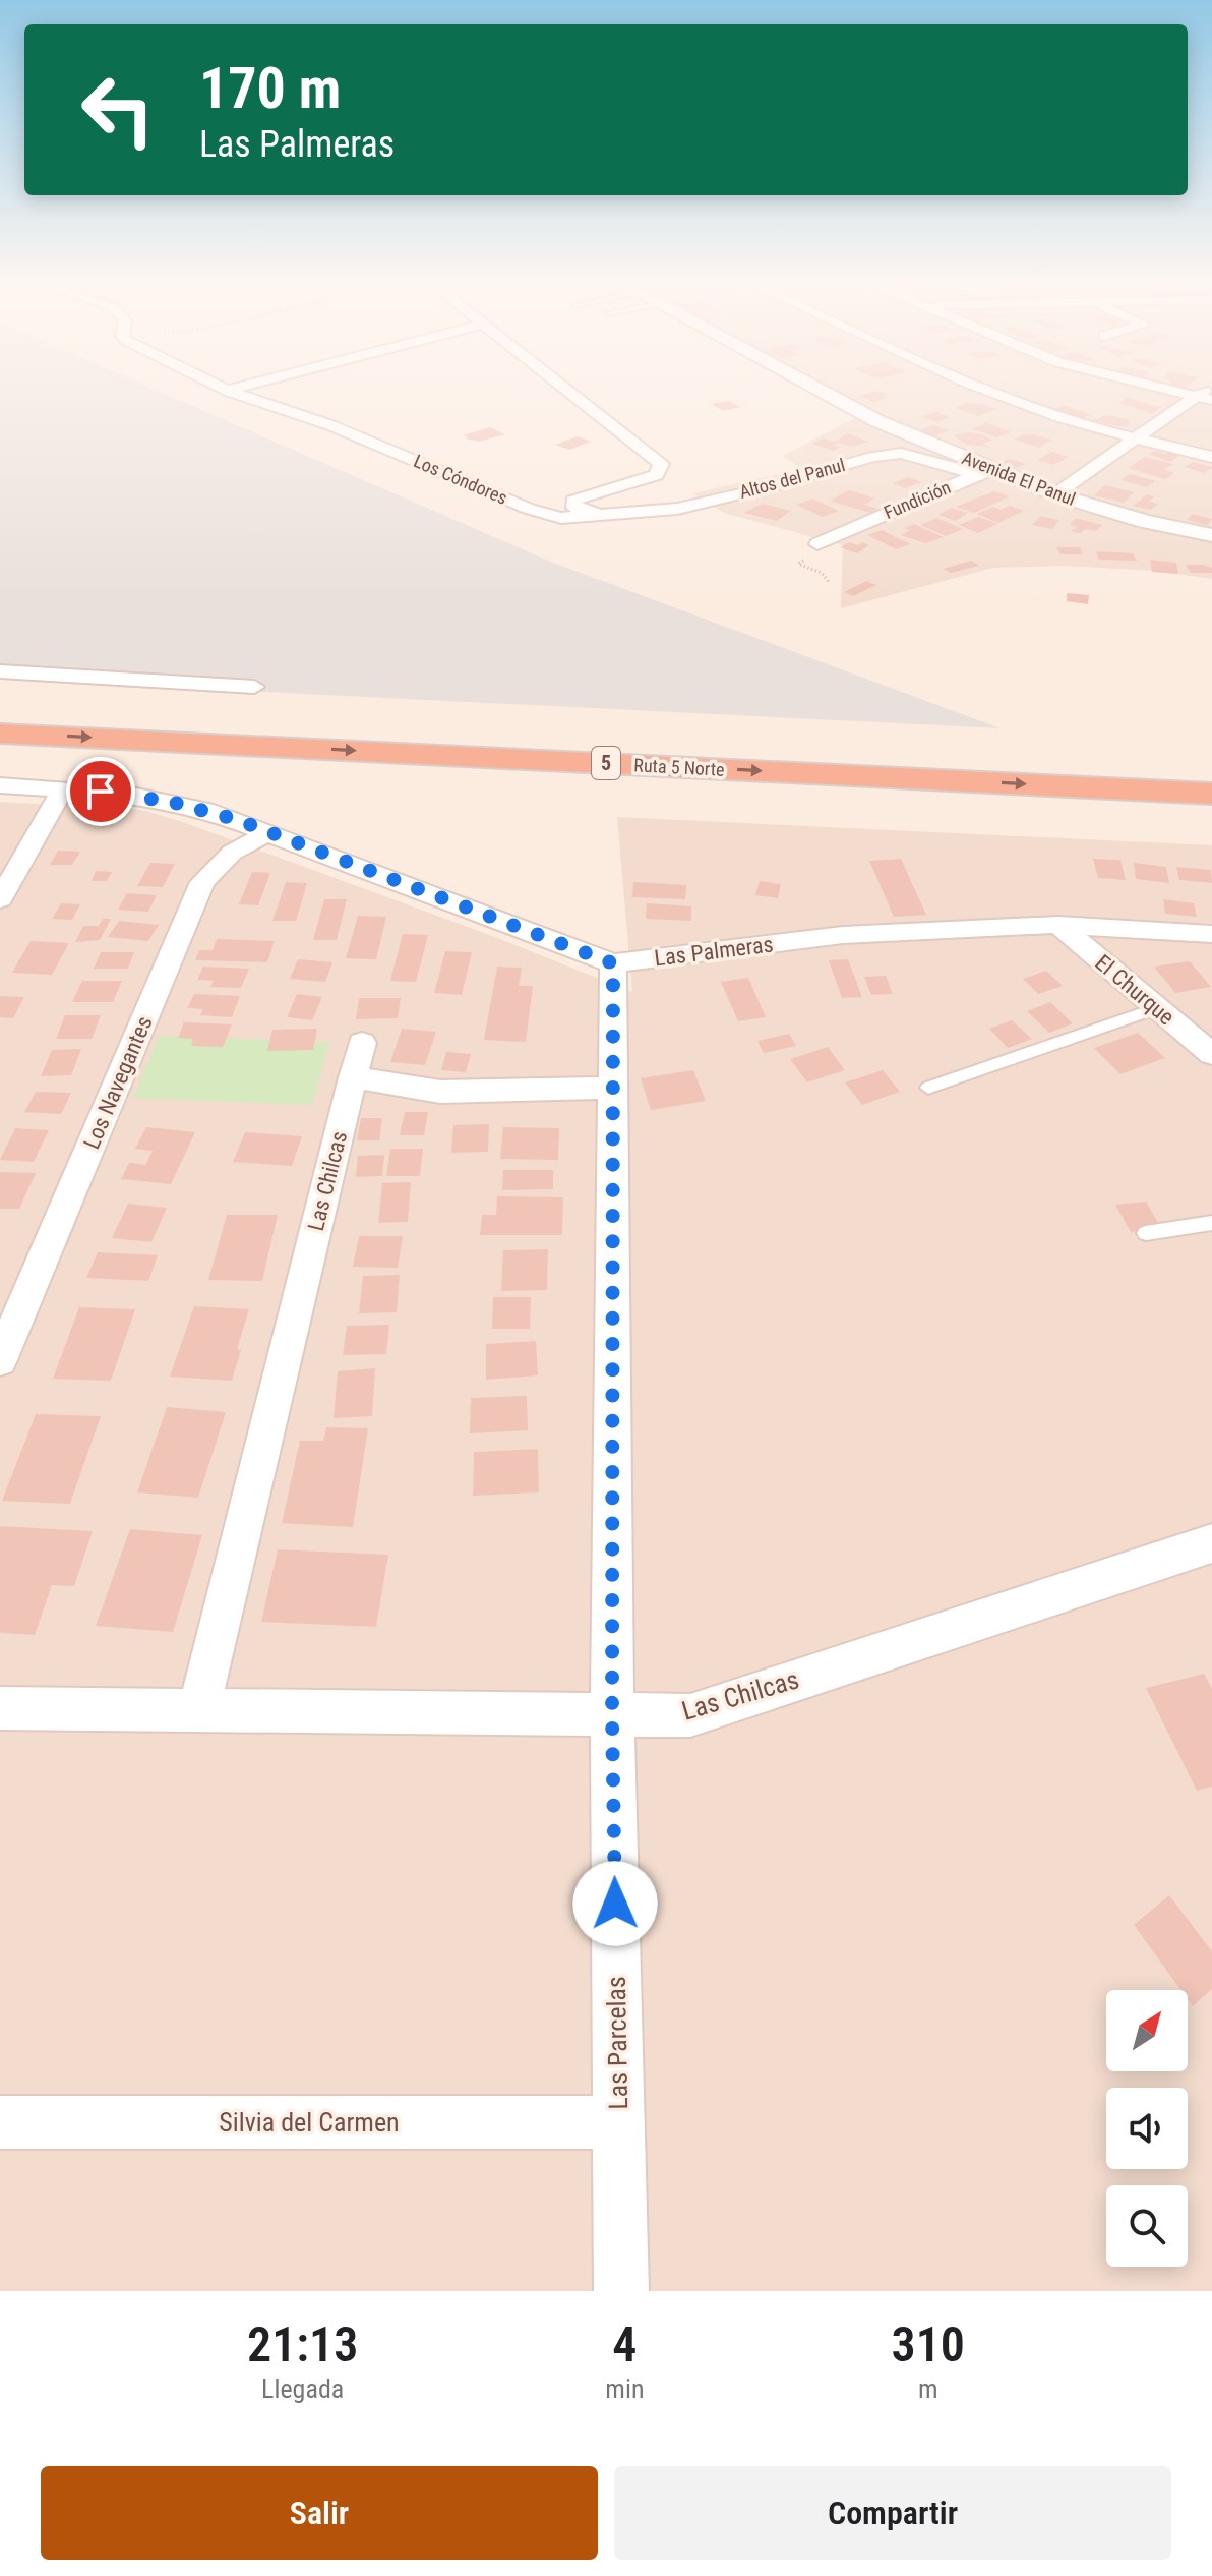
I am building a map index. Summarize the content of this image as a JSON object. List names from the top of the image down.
{
  "streets": {
    "highway": ["5", "Ruta 5 Norte"],
    "street": [
      "Altos del Panul",
      "Avenida El Panul",
      "Los Cóndores",
      "Fundición",
      "Las Palmeras",
      "El Churque",
      "Los Navegantes",
      "Las Chilcas",
      "Las Parcelas",
      "Silvia del Carmen"
    ]
  },
  "crossings": [
    ["Altos del Panul", "Los Cóndores"],
    ["Altos del Panul", "Fundición"],
    ["Avenida El Panul", "Fundición"],
    ["Las Palmeras", "El Churque"],
    ["Las Palmeras", "Los Navegantes"],
    ["Las Palmeras", "Las Parcelas"],
    ["Las Chilcas", "Las Parcelas"],
    ["Las Parcelas", "Silvia del Carmen"]
  ],
  "north": "top right",
  "page": {
    "turn": ["170 m", "Las Palmeras"],
    "eta": [
      "21:13",
      "Llegada",
      "4",
      "min",
      "310",
      "m"
    ],
    "buttons": ["Salir", "Compartir"]
  }
}
